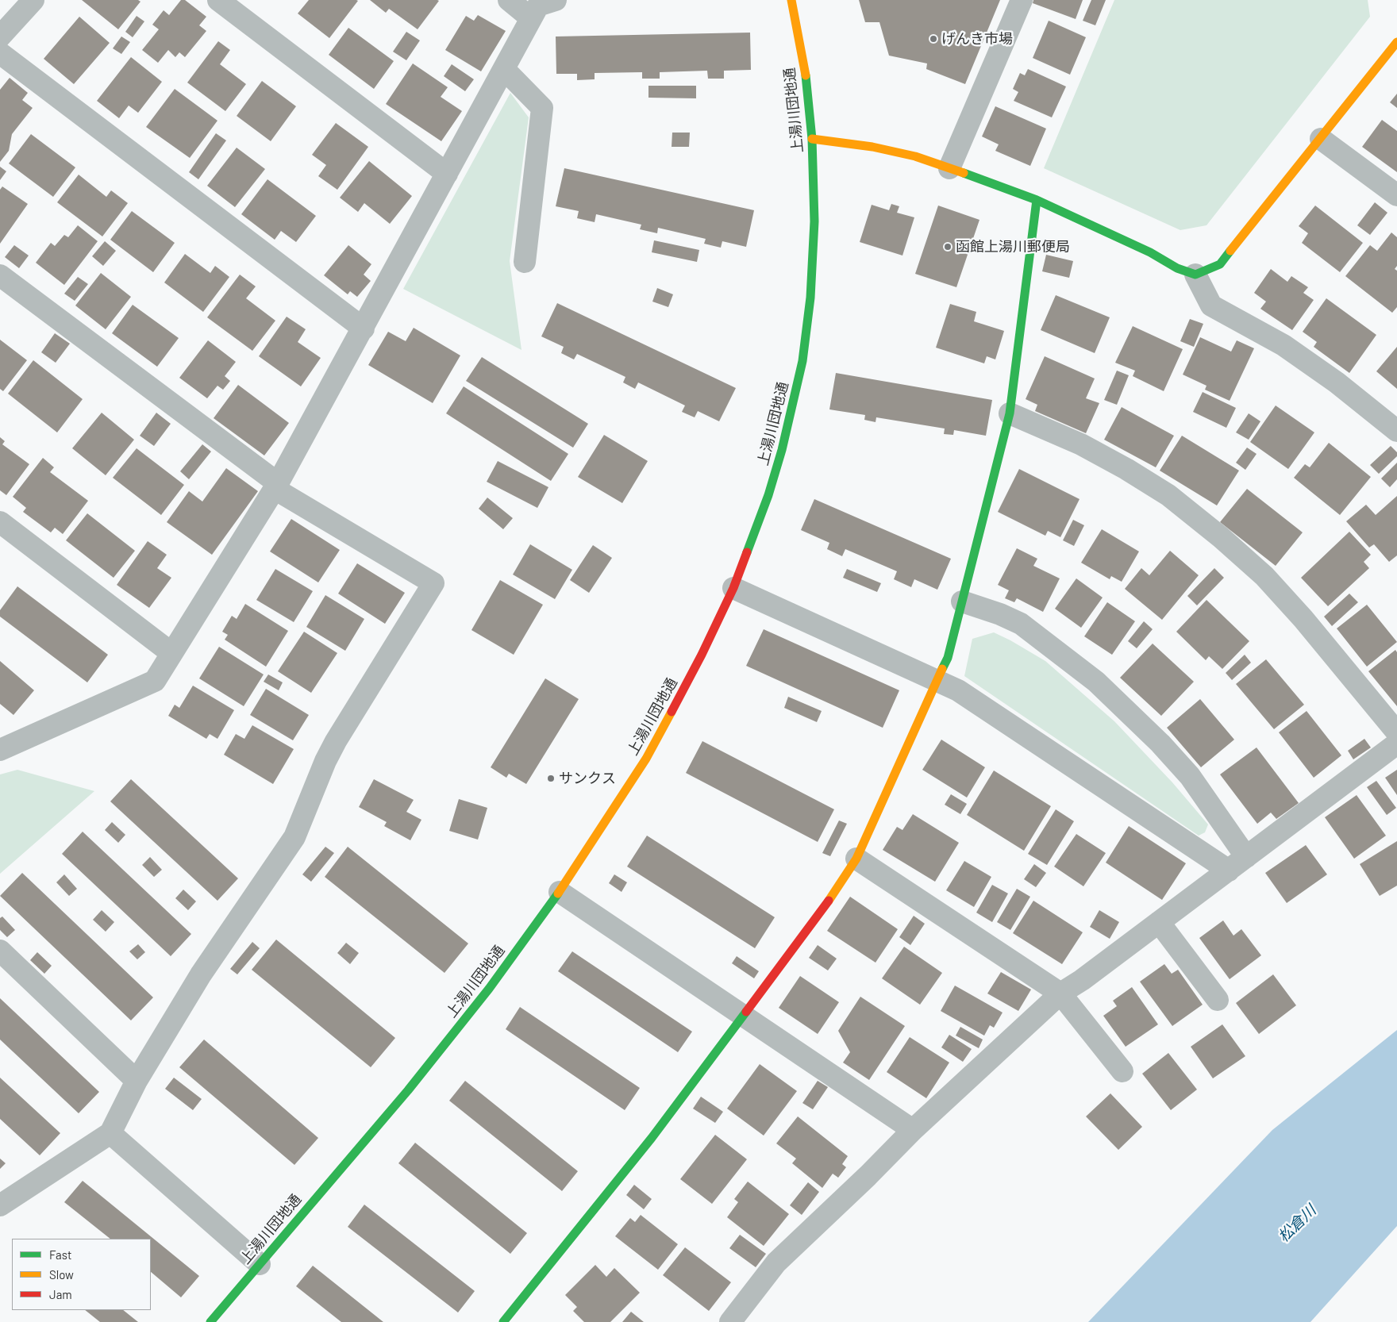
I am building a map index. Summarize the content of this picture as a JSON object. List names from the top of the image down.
{
  "streets": {
    "street": ["上湯川団地通"]
  },
  "water": ["松倉川"],
  "places": ["げんき市場", "函館上湯川郵便局", "サンクス"],
  "legend": ["Fast", "Slow", "Jam"]
}
